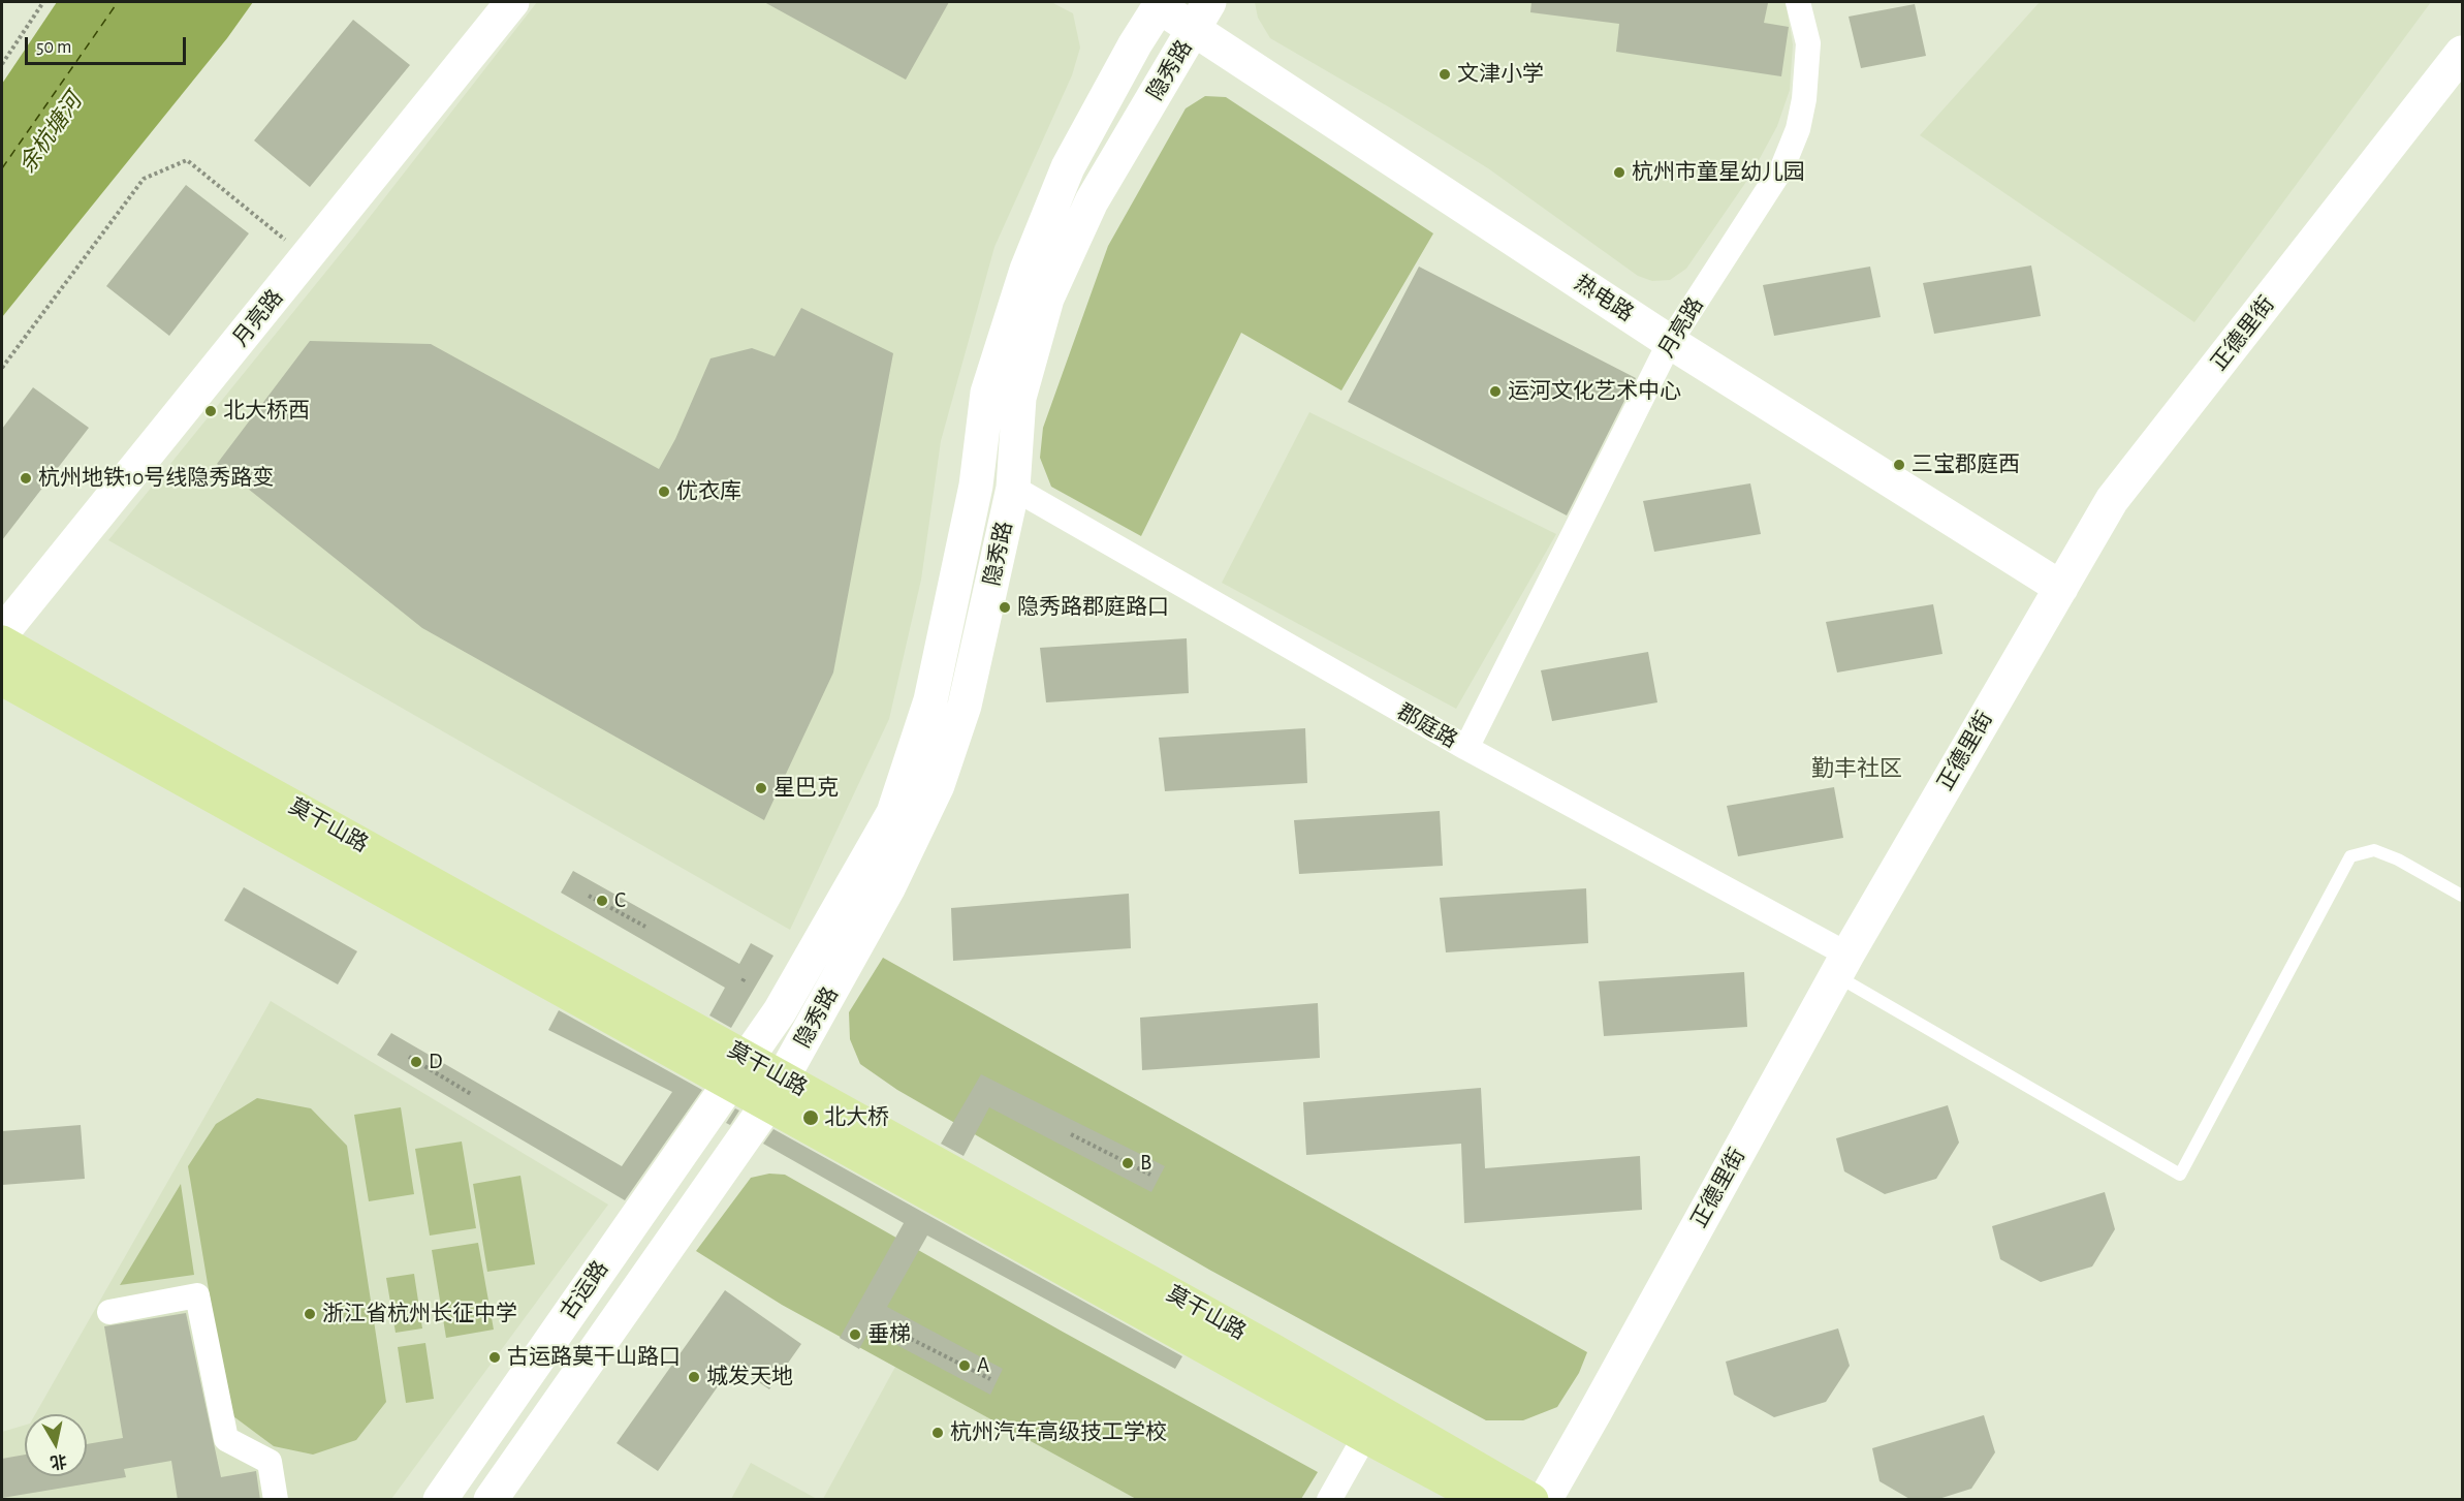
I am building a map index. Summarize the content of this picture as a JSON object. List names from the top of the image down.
{
  "streets": {
    "main road": ["莫干山路"],
    "street": [
      "隐秀路",
      "热电路",
      "月亮路",
      "正德里街",
      "郡庭路",
      "古运路"
    ]
  },
  "crossings": [
    ["隐秀路", "热电路"],
    ["隐秀路", "郡庭路"],
    ["隐秀路", "莫干山路"],
    ["隐秀路", "古运路"],
    ["热电路", "月亮路"],
    ["热电路", "正德里街"],
    ["月亮路", "郡庭路"],
    ["正德里街", "郡庭路"],
    ["莫干山路", "古运路"]
  ],
  "districts": ["勤丰社区"],
  "water": ["余杭塘河"],
  "places": [
    "文津小学",
    "杭州市童星幼儿园",
    "运河文化艺术中心",
    "北大桥西",
    "三宝郡庭西",
    "杭州地铁10号线隐秀路变",
    "优衣库",
    "隐秀路郡庭路口",
    "星巴克",
    "C",
    "D",
    "北大桥",
    "B",
    "浙江省杭州长征中学",
    "垂梯",
    "古运路莫干山路口",
    "A",
    "城发天地",
    "杭州汽车高级技工学校"
  ],
  "scale_bar": "50 m",
  "north": "bottom"
}
